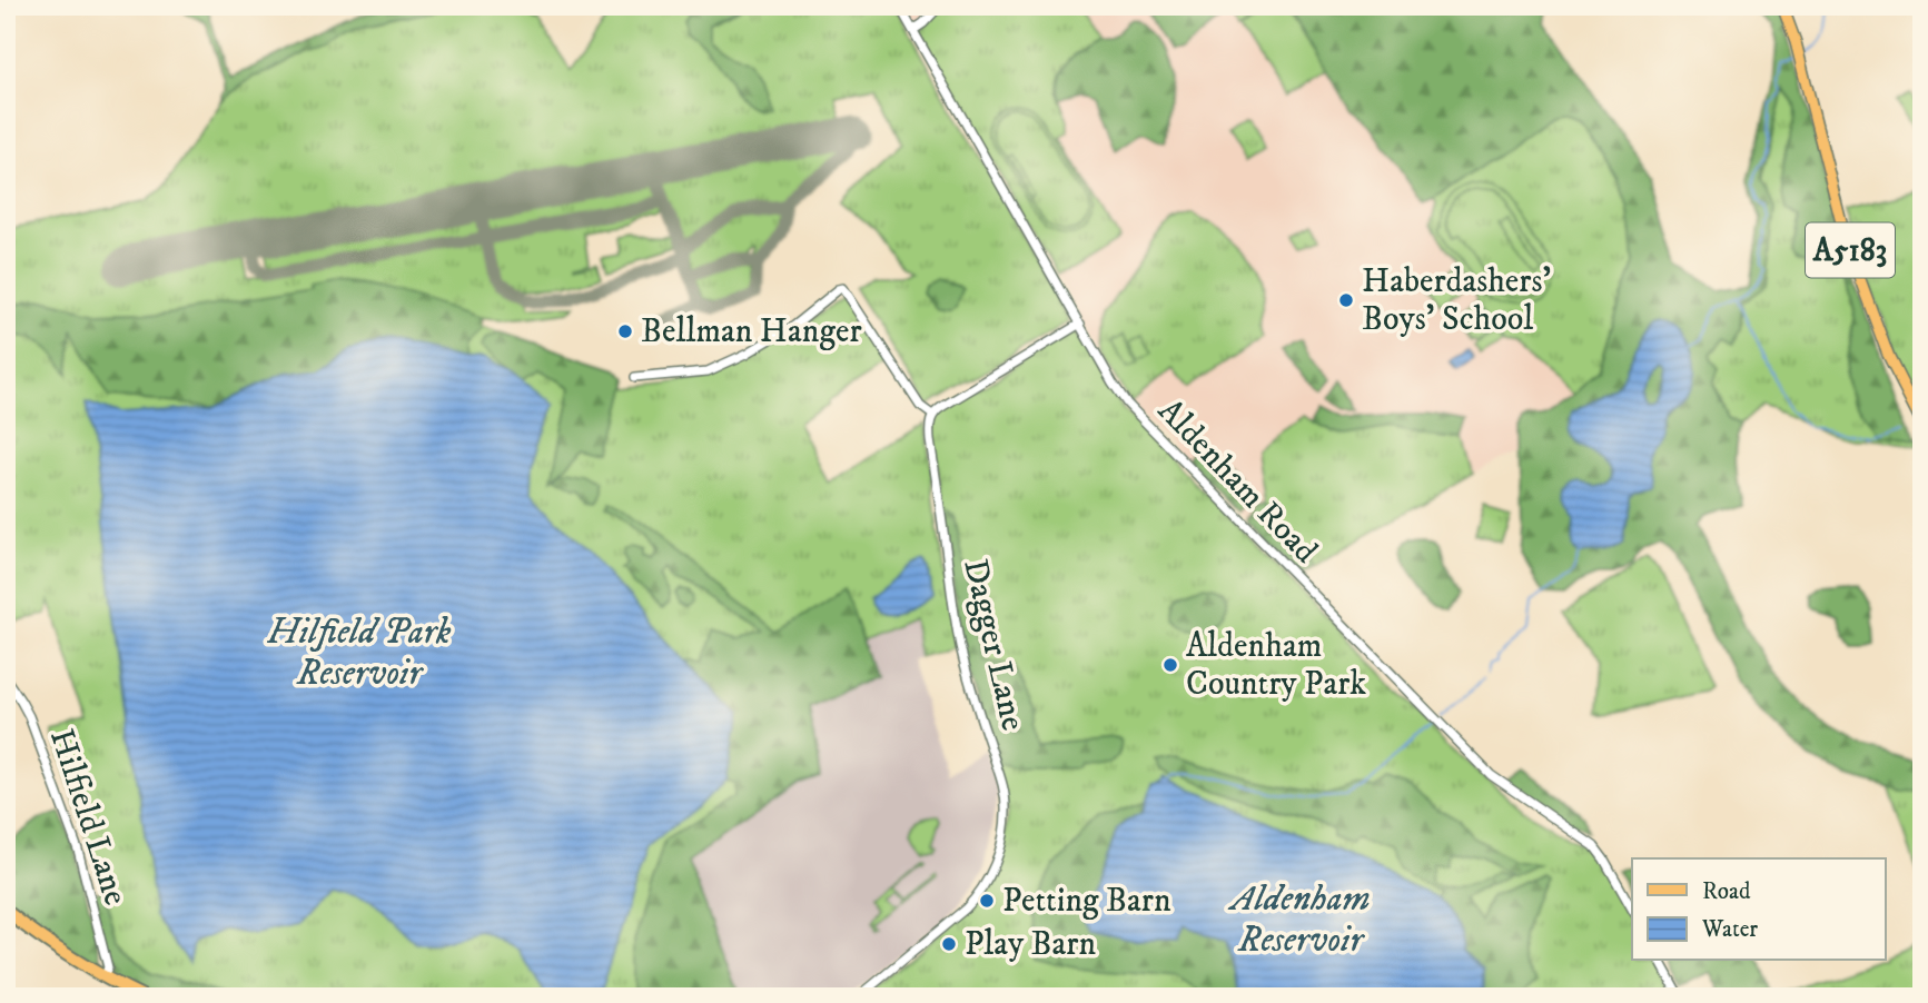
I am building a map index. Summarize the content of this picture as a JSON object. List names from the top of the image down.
{
  "streets": {
    "main road": ["A5183"],
    "street": ["Aldenham Road", "Dagger Lane", "Hilfield Lane"]
  },
  "water": ["Hilfield Park Reservoir", "Aldenham Reservoir"],
  "places": [
    "Haberdashers' Boys' School",
    "Bellman Hanger",
    "Aldenham Country Park",
    "Petting Barn",
    "Play Barn"
  ],
  "legend": ["Road", "Water"]
}
